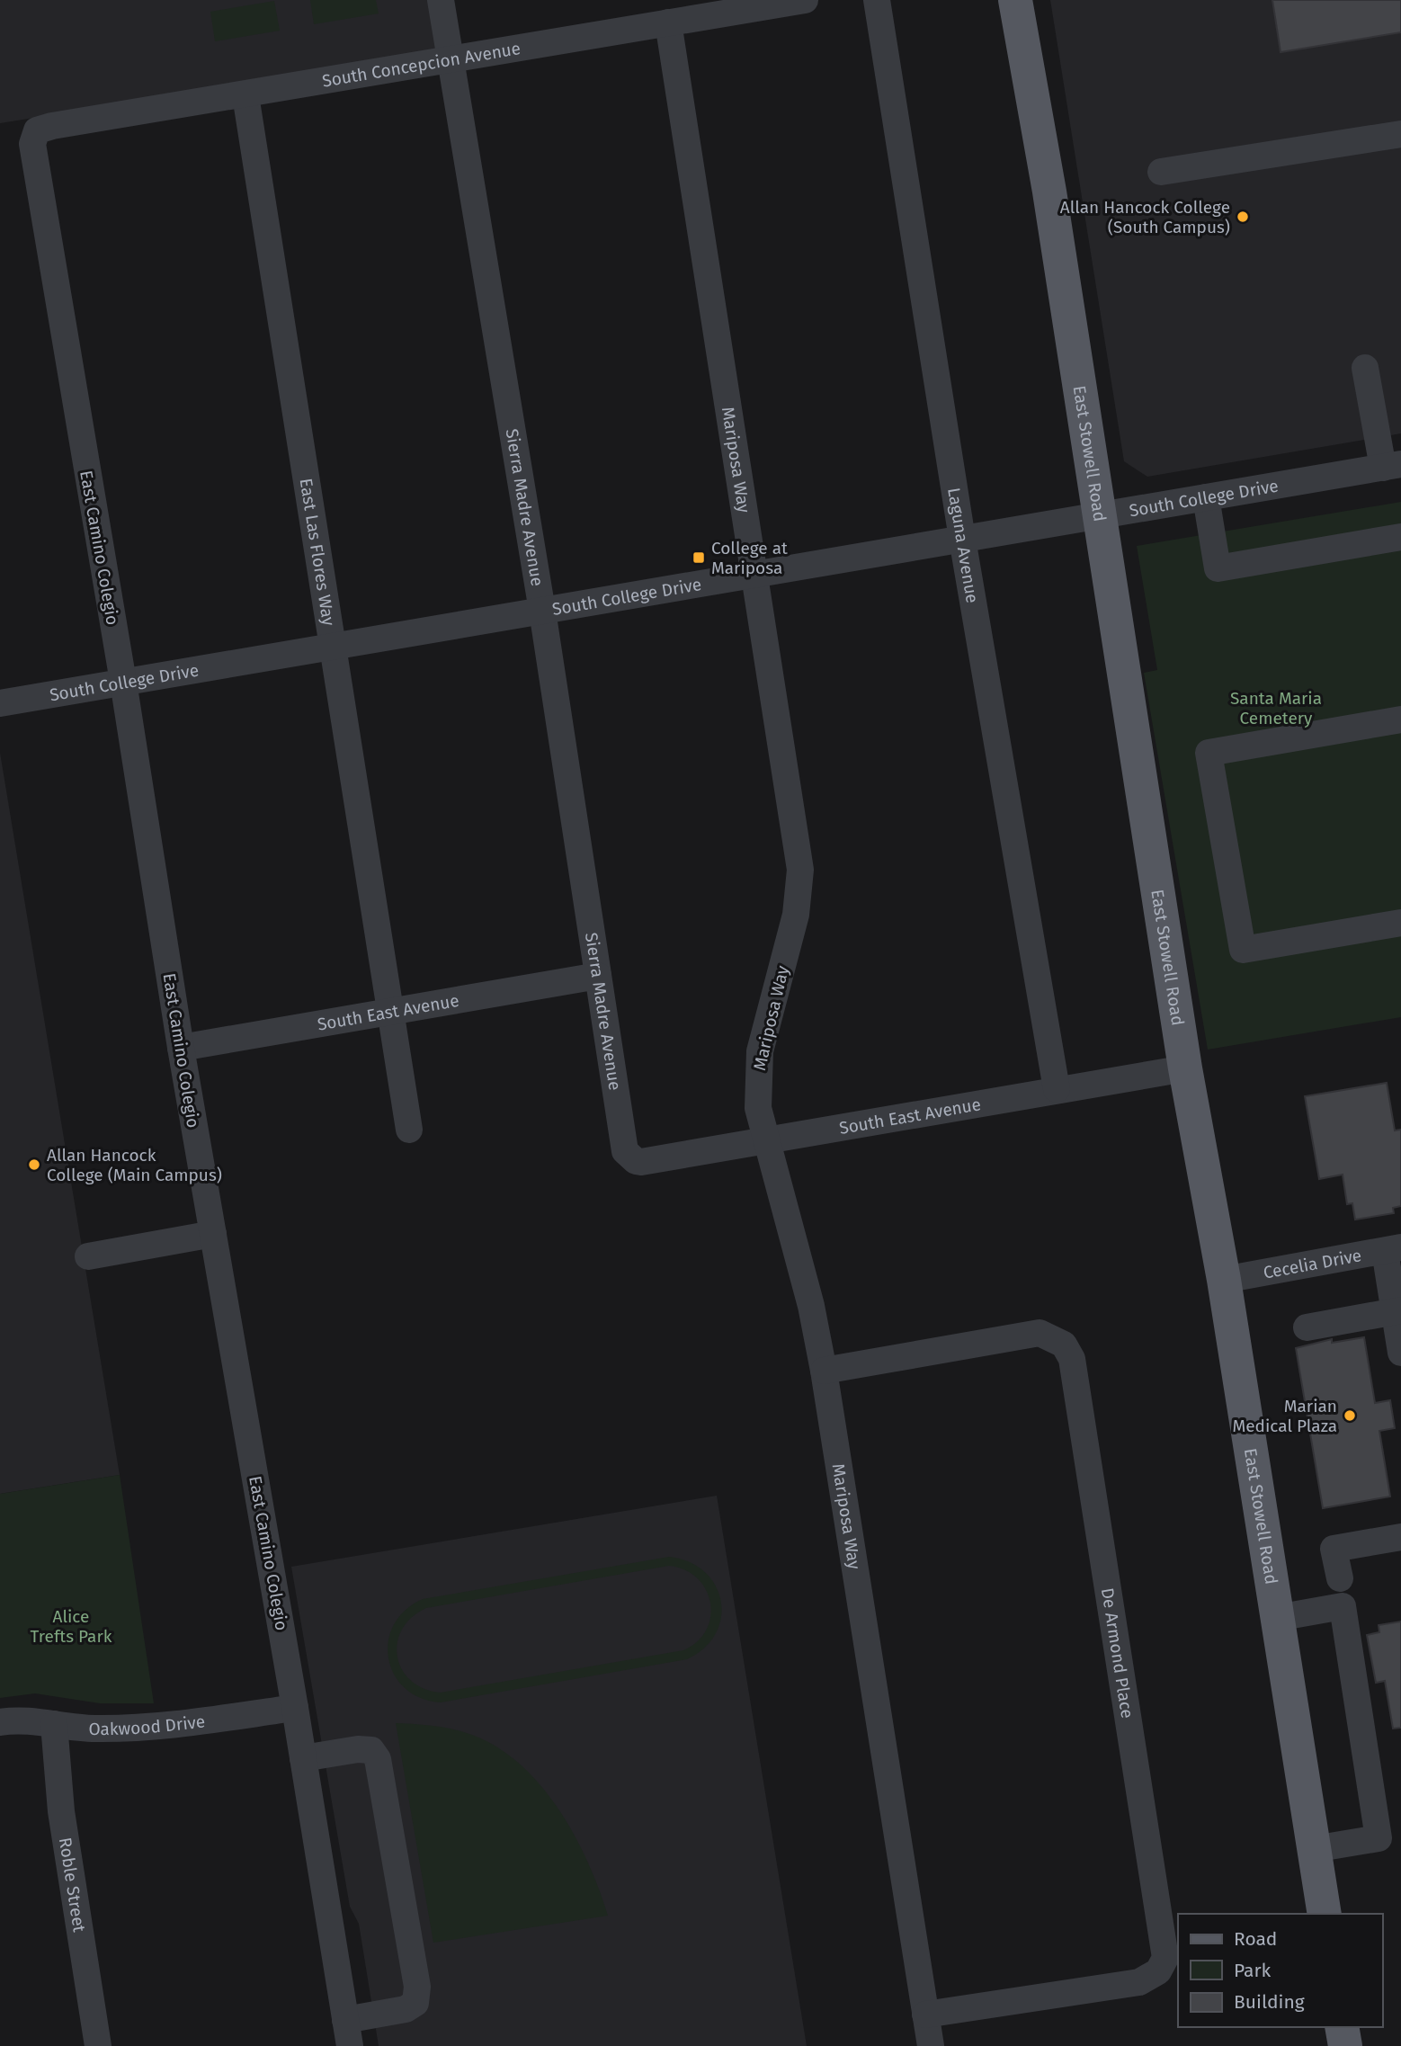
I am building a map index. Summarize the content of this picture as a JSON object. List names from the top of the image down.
{
  "streets": {
    "main road": ["East Stowell Road"],
    "street": [
      "South Concepcion Avenue",
      "Mariposa Way",
      "South College Drive",
      "Sierra Madre Avenue",
      "Laguna Avenue",
      "East Camino Colegio",
      "East Las Flores Way",
      "South East Avenue",
      "Cecelia Drive",
      "De Armond Place",
      "Oakwood Drive",
      "Roble Street"
    ]
  },
  "crossings": [
    ["South Concepcion Avenue", "Mariposa Way"],
    ["South Concepcion Avenue", "Sierra Madre Avenue"],
    ["South Concepcion Avenue", "East Camino Colegio"],
    ["South Concepcion Avenue", "East Las Flores Way"],
    ["East Stowell Road", "South College Drive"],
    ["East Stowell Road", "South East Avenue"],
    ["East Stowell Road", "Cecelia Drive"],
    ["Mariposa Way", "South College Drive"],
    ["Mariposa Way", "South East Avenue"],
    ["Mariposa Way", "De Armond Place"],
    ["South College Drive", "Sierra Madre Avenue"],
    ["South College Drive", "Laguna Avenue"],
    ["South College Drive", "East Camino Colegio"],
    ["South College Drive", "East Las Flores Way"],
    ["Sierra Madre Avenue", "South East Avenue"],
    ["Laguna Avenue", "South East Avenue"],
    ["East Camino Colegio", "South East Avenue"],
    ["East Camino Colegio", "Oakwood Drive"],
    ["East Las Flores Way", "South East Avenue"],
    ["Oakwood Drive", "Roble Street"]
  ],
  "parks": ["Santa Maria Cemetery", "Alice Trefts Park"],
  "places": {
    "other": ["Allan Hancock College (South Campus)", "Allan Hancock College (Main Campus)", "Marian Medical Plaza"],
    "transit": ["College at Mariposa"]
  },
  "legend": ["Road", "Park", "Building"]
}
